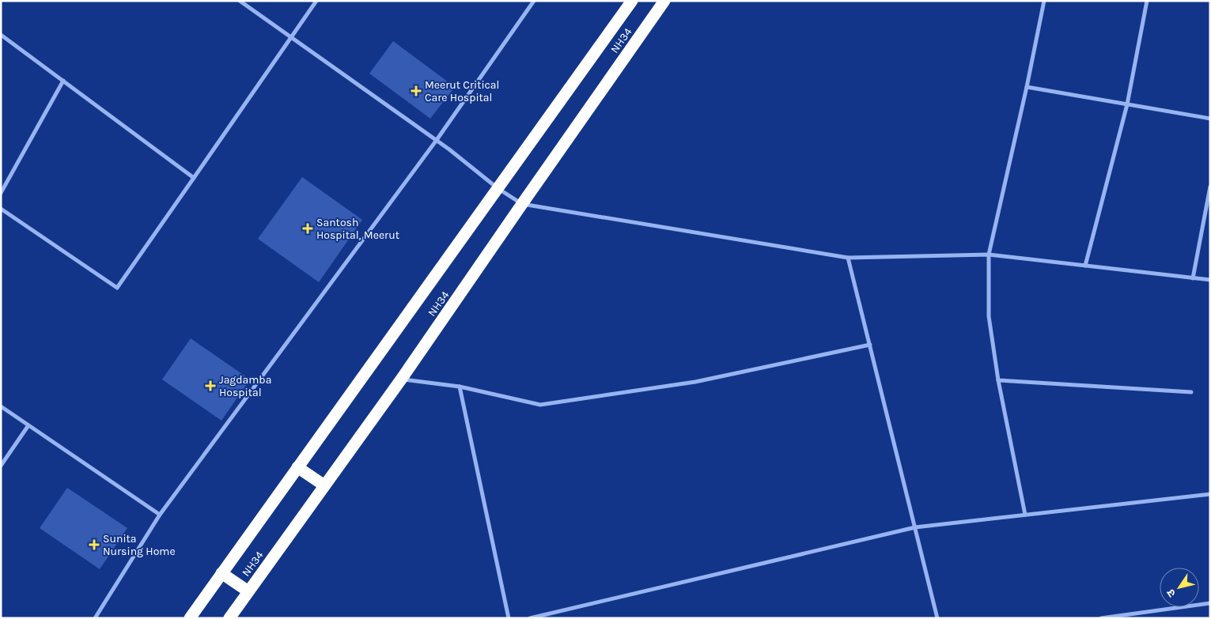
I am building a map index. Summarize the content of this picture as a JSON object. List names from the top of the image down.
{
  "streets": {
    "highway": ["NH34"]
  },
  "places": {
    "health": [
      "Meerut Critical Care Hospital",
      "Santosh Hospital, Meerut",
      "Jagdamba Hospital",
      "Sunita Nursing Home"
    ]
  },
  "north": "bottom left"
}
